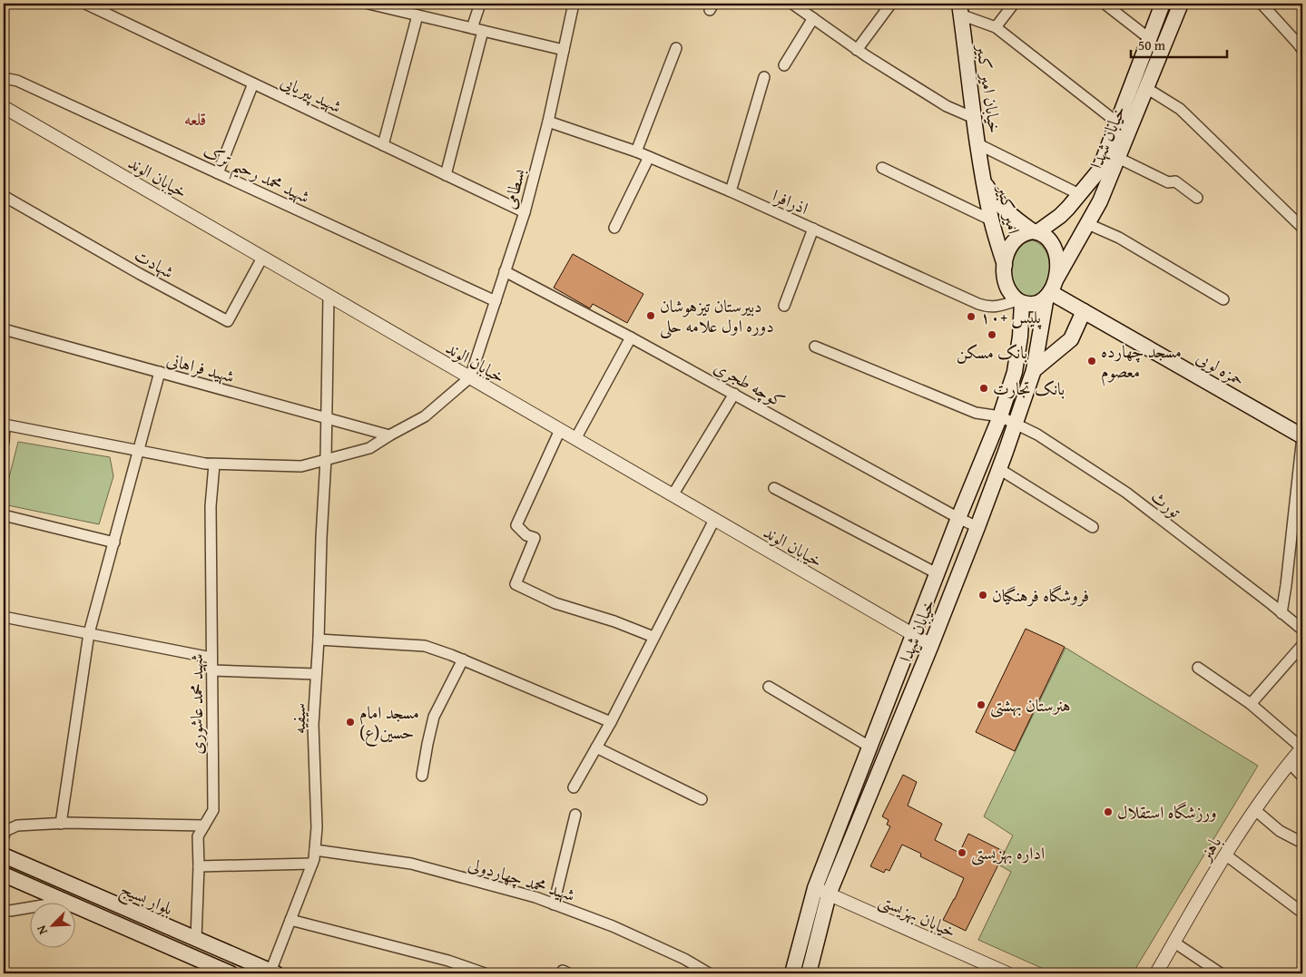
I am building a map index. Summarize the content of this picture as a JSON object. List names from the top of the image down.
{
  "streets": {
    "main road": [
      "خیابان امیر کبیر",
      "خیابان شهدا",
      "امیر کبیر",
      "حمزه لویی",
      "بلوار بسیج"
    ],
    "street": [
      "شهید پیریایی",
      "شهید محمد رحیم ترک",
      "خیابان الوند",
      "بسطامی",
      "اذرافرا",
      "شهادت",
      "شهید فراهانی",
      "کوچه طجری",
      "تورث",
      "شهید محمد عاشوری",
      "سیفیه",
      "باهنر",
      "شهید محمد چهاردولی",
      "خیابان بهزیستی"
    ]
  },
  "crossings": [
    ["خیابان امیر کبیر", "امیر کبیر"],
    ["شهید پیریایی", "بسطامی"],
    ["خیابان شهدا", "خیابان الوند"],
    ["خیابان شهدا", "اذرافرا"],
    ["خیابان شهدا", "امیر کبیر"],
    ["خیابان شهدا", "حمزه لویی"],
    ["خیابان شهدا", "کوچه طجری"],
    ["خیابان شهدا", "تورث"],
    ["خیابان شهدا", "خیابان بهزیستی"],
    ["شهید محمد رحیم ترک", "بسطامی"],
    ["خیابان الوند", "بسطامی"],
    ["خیابان الوند", "شهادت"],
    ["خیابان الوند", "سیفیه"],
    ["بسطامی", "اذرافرا"],
    ["بسطامی", "کوچه طجری"],
    ["اذرافرا", "امیر کبیر"],
    ["اذرافرا", "حمزه لویی"],
    ["امیر کبیر", "حمزه لویی"],
    ["شهید فراهانی", "سیفیه"],
    ["شهید محمد عاشوری", "بلوار بسیج"],
    ["سیفیه", "شهید محمد چهاردولی"],
    ["سیفیه", "بلوار بسیج"]
  ],
  "districts": ["قلعه"],
  "places": [
    "دبیرستان تیزهوشان دوره اول علامه حلی",
    "پلیس +۱۰",
    "بانک مسکن",
    "مسجد چهارده معصوم",
    "بانک تجارت",
    "فروشگاه فرهنگیان",
    "هنرستان بهشتی",
    "مسجد امام حسین(ع)",
    "ورزشگاه استقلال",
    "اداره بهزیستی"
  ],
  "scale_bar": "50 m",
  "north": "bottom left"
}
